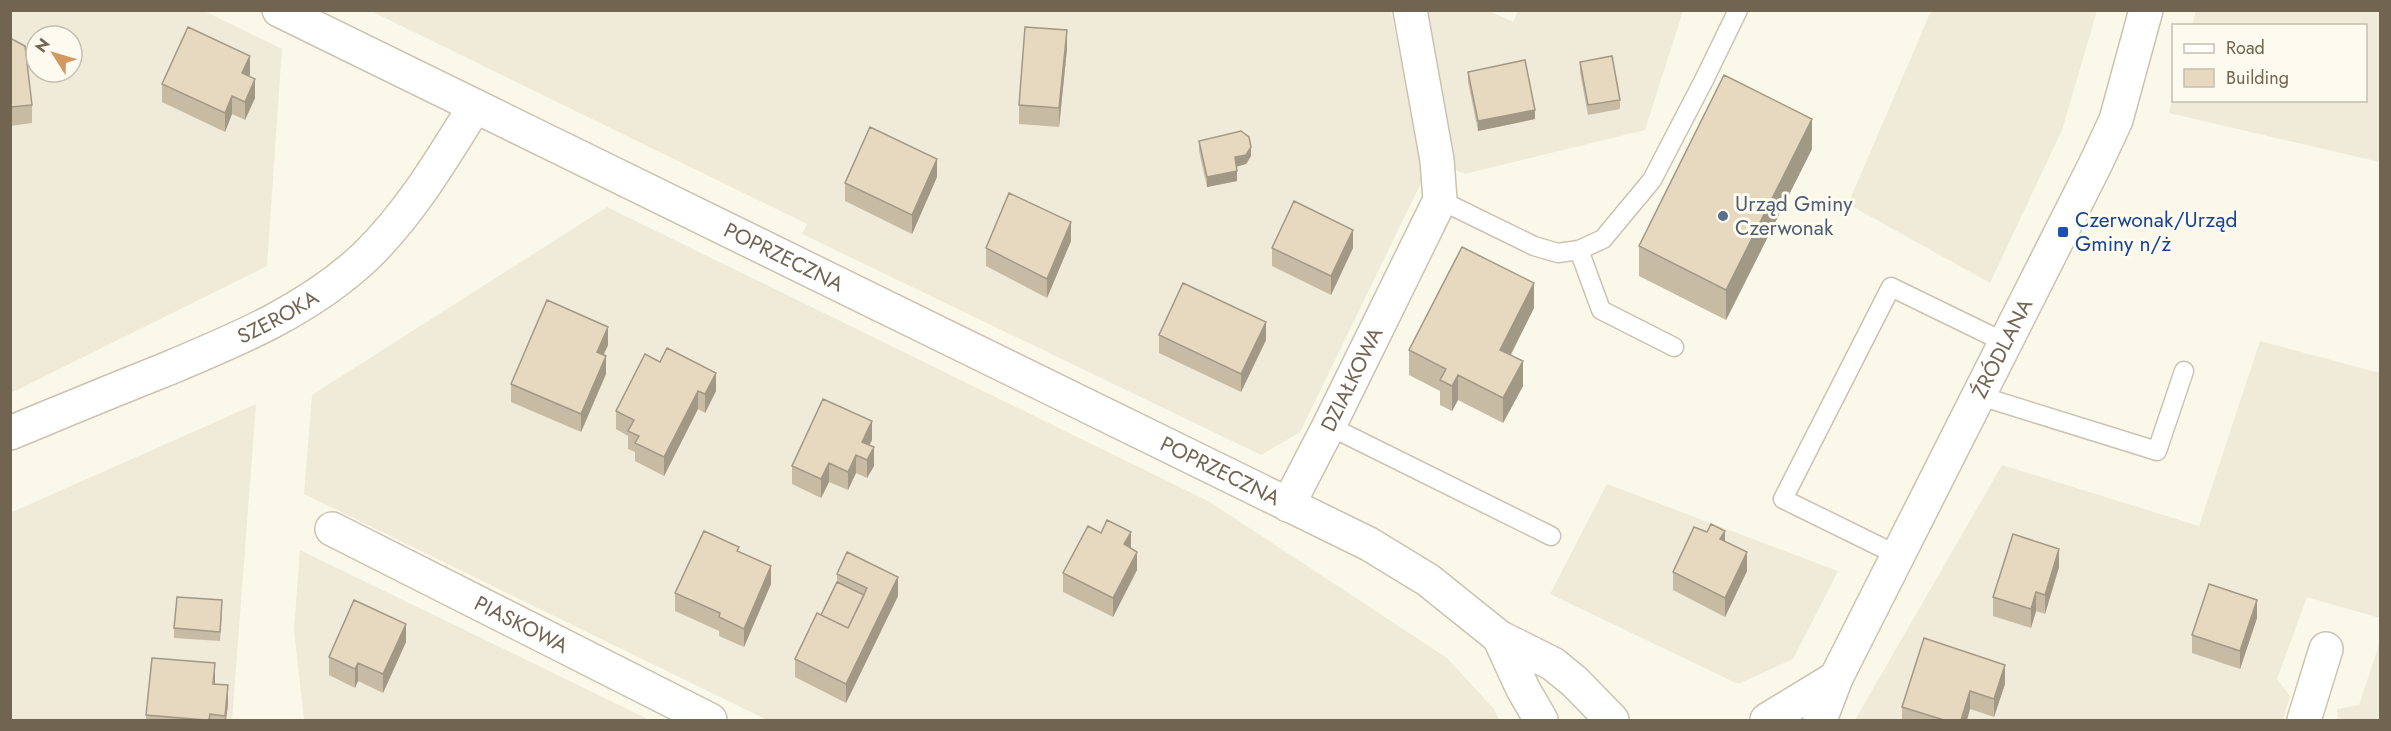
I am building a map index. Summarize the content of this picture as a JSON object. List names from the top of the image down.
{
  "streets": {
    "street": [
      "POPRZECZNA",
      "SZEROKA",
      "ŹRÓDLANA",
      "DZIAŁKOWA",
      "PIASKOWA"
    ]
  },
  "crossings": [
    ["POPRZECZNA", "SZEROKA"],
    ["POPRZECZNA", "DZIAŁKOWA"]
  ],
  "places": {
    "other": ["Urząd Gminy Czerwonak"],
    "transit": ["Czerwonak/Urząd Gminy n/ż"]
  },
  "legend": ["Road", "Building"],
  "north": "top left"
}
